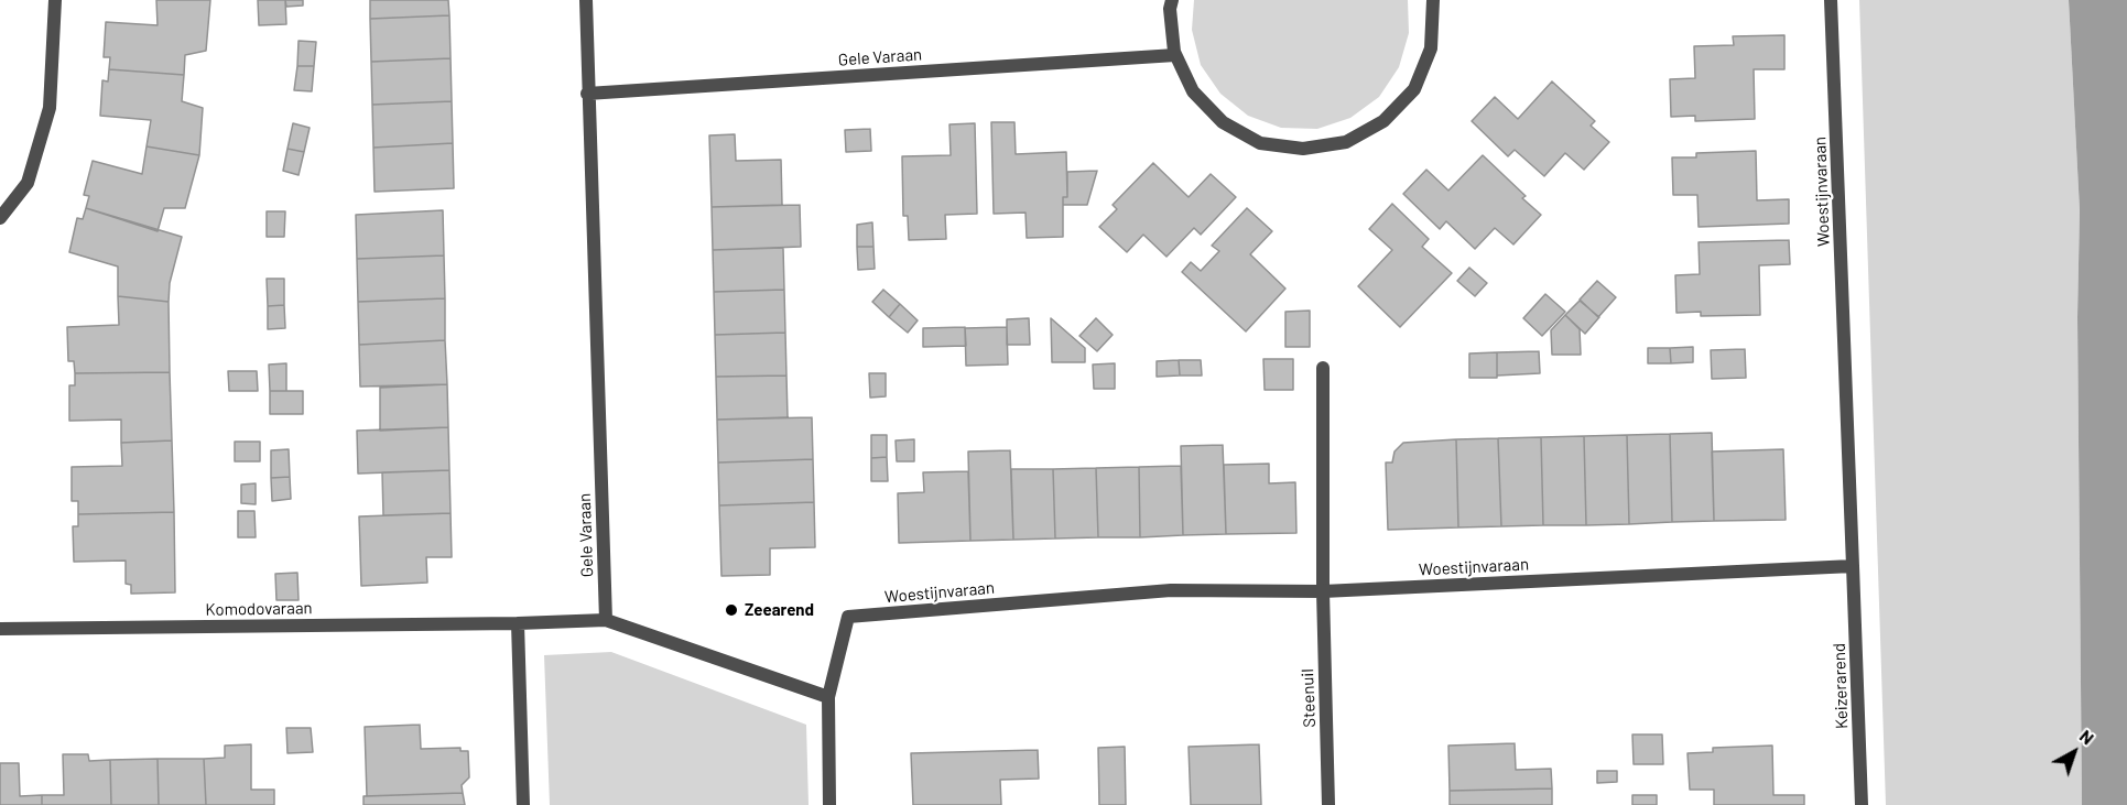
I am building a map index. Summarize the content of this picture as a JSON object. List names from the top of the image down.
{
  "streets": {
    "street": [
      "Gele Varaan",
      "Woestijnvaraan",
      "Komodovaraan",
      "Keizerarend",
      "Steenuil"
    ]
  },
  "crossings": [
    ["Woestijnvaraan", "Keizerarend"],
    ["Woestijnvaraan", "Steenuil"]
  ],
  "places": ["Zeearend"],
  "north": "top right"
}
